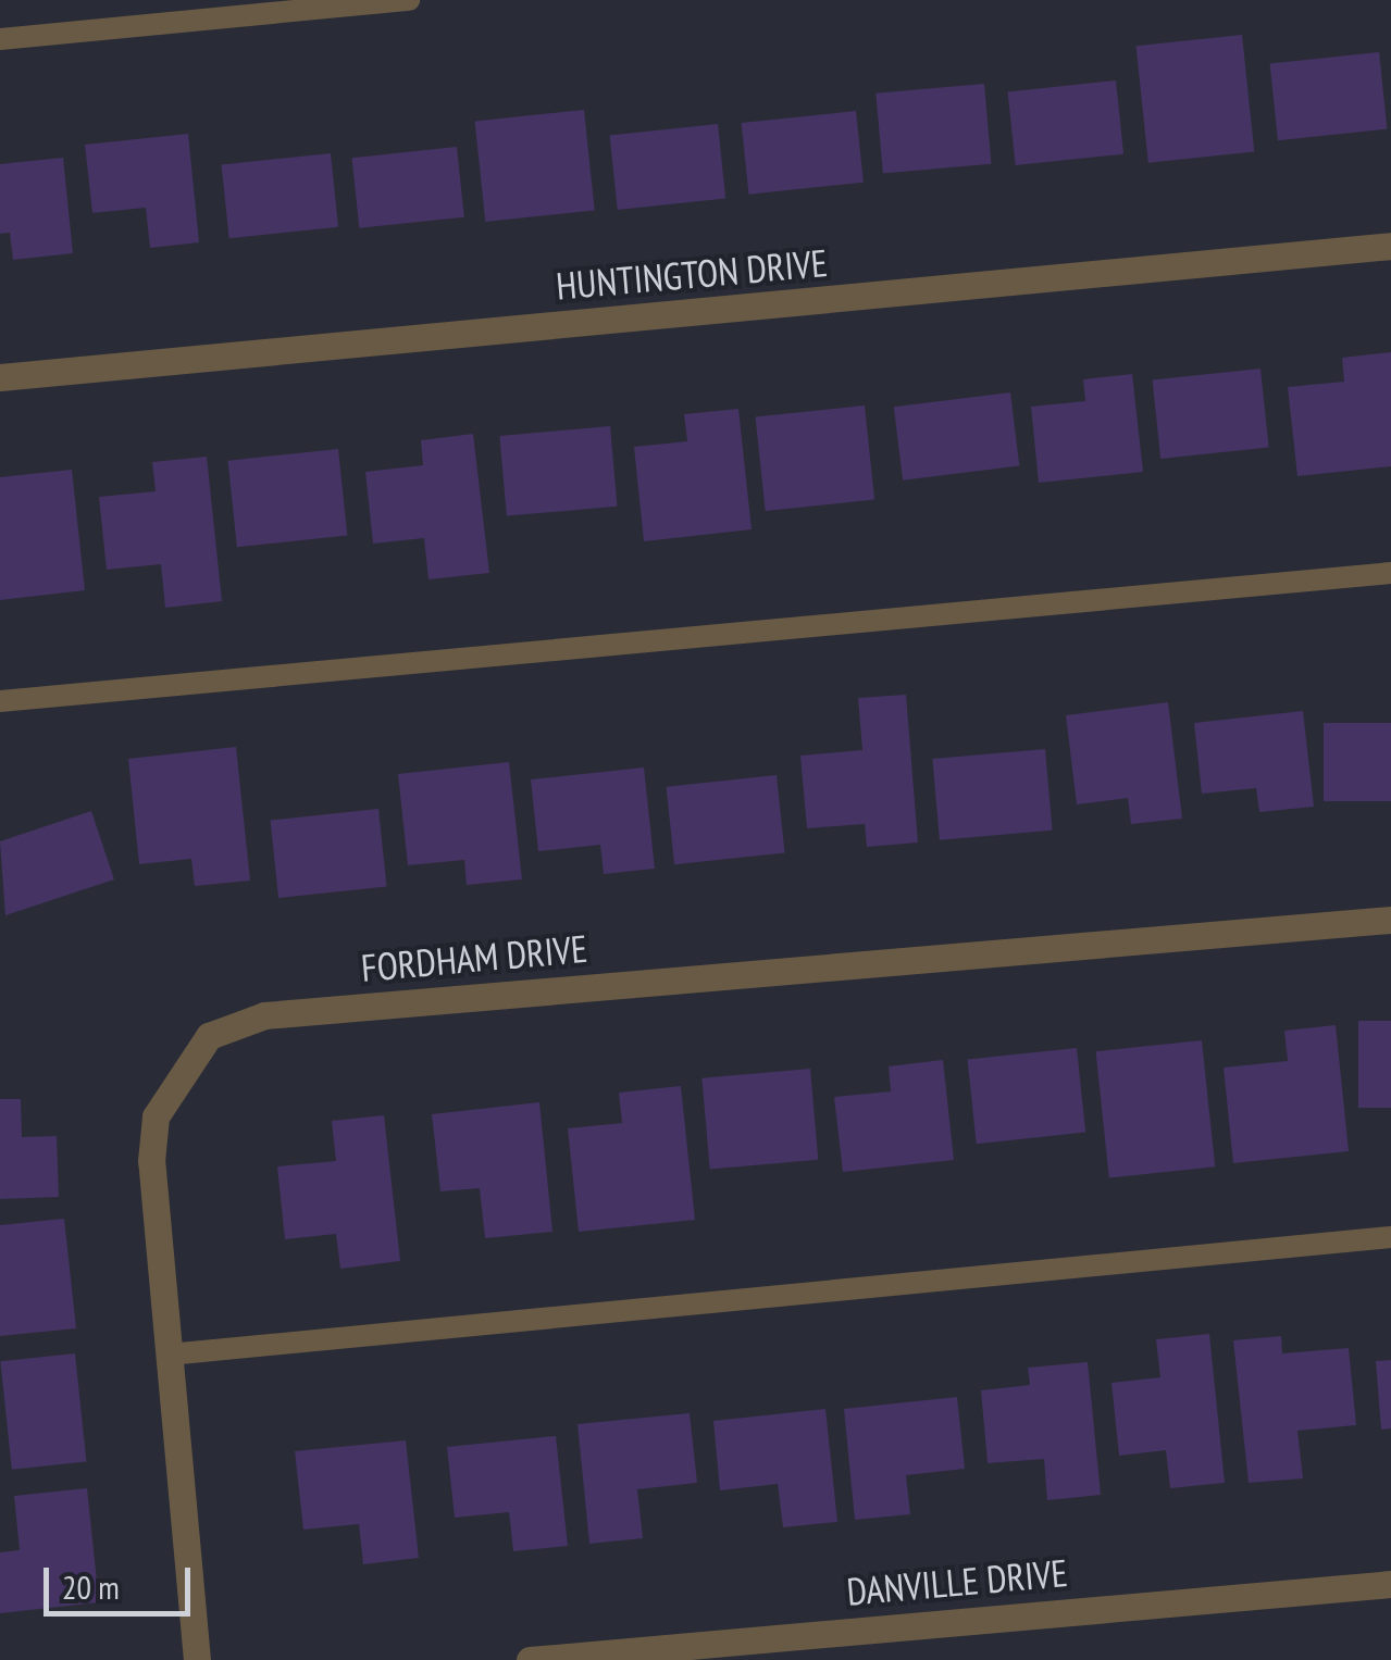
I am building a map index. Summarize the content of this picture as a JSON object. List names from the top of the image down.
{
  "streets": {
    "street": ["HUNTINGTON DRIVE", "FORDHAM DRIVE", "DANVILLE DRIVE"]
  },
  "scale_bar": "20 m"
}
